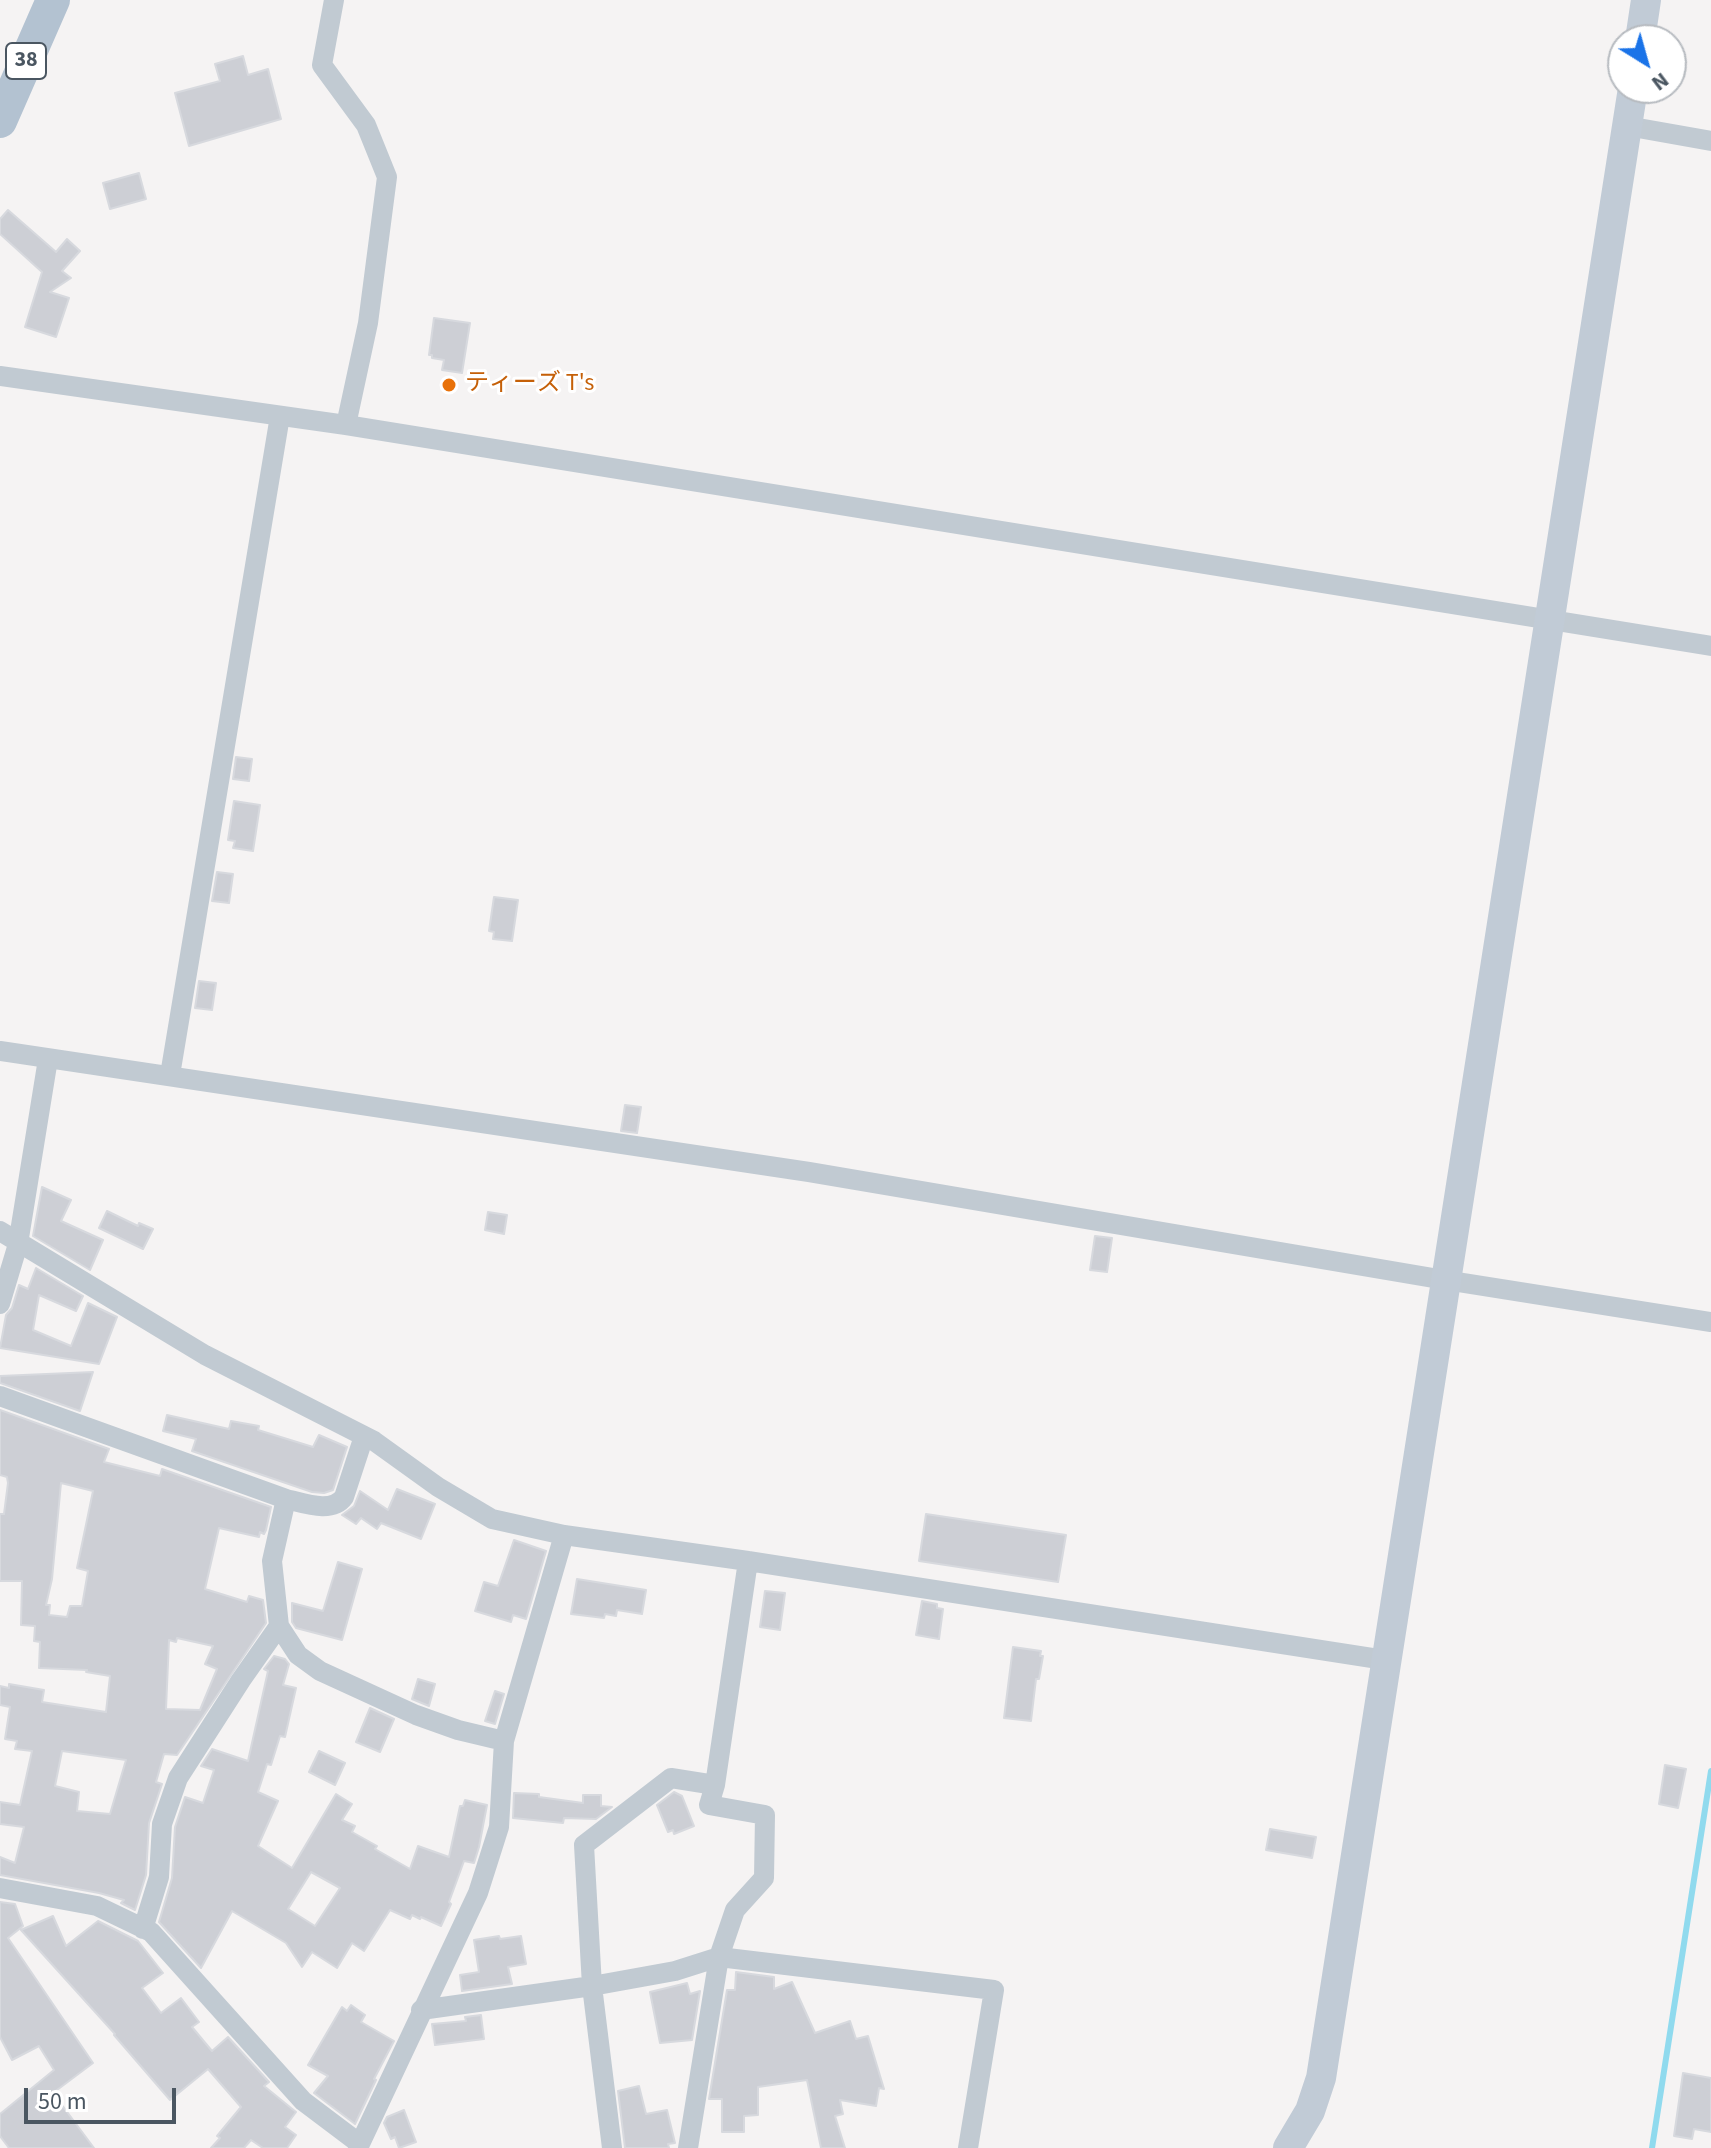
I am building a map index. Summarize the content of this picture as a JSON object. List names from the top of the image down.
{
  "streets": {
    "main road": ["38"]
  },
  "places": ["ティーズ T's"],
  "scale_bar": "50 m",
  "north": "bottom right"
}
